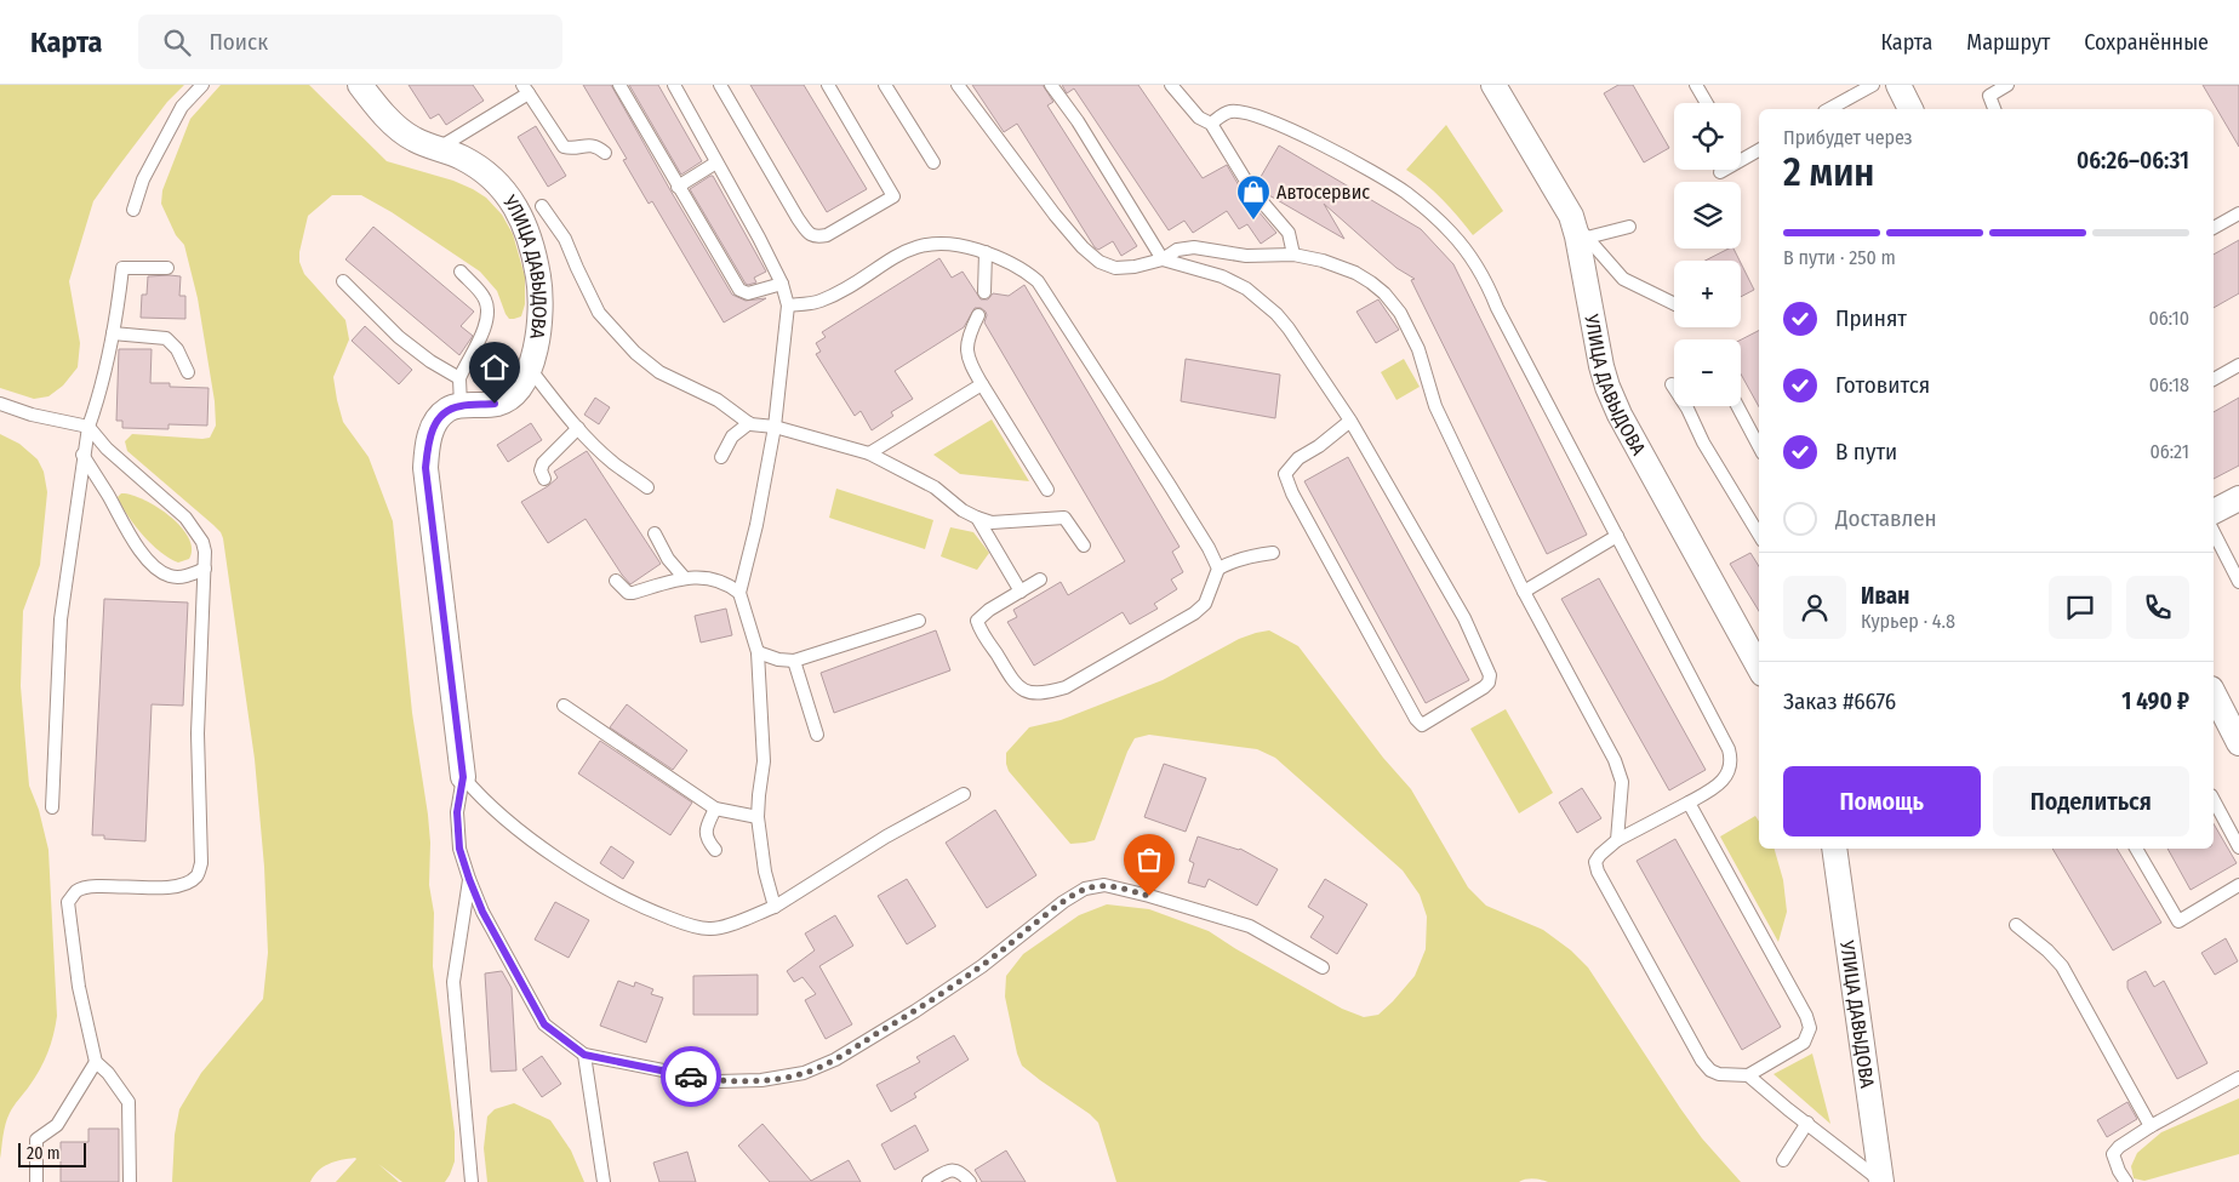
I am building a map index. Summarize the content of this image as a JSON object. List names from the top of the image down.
{
  "streets": {
    "street": ["УЛИЦА ДАВЫДОВА"]
  },
  "places": {
    "shop": ["Автосервис"]
  },
  "scale_bar": "20 m",
  "page": {
    "header": "Карта",
    "search": "Поиск",
    "nav": ["Карта", "Маршрут", "Сохранённые"],
    "map_buttons": ["+", "−"],
    "heading": ["2 мин", "Прибудет через", "06:26–06:31"],
    "panel": [
      "Иван",
      "Курьер · 4.8",
      "Заказ #6676",
      "1 490 ₽"
    ],
    "bar": "В пути · 250 m",
    "list": [
      ["Принят", "06:10"],
      ["Готовится", "06:18"],
      ["В пути", "06:21"],
      "Доставлен"
    ],
    "buttons": ["Помощь", "Поделиться"],
    "scale": "20 m"
  }
}
